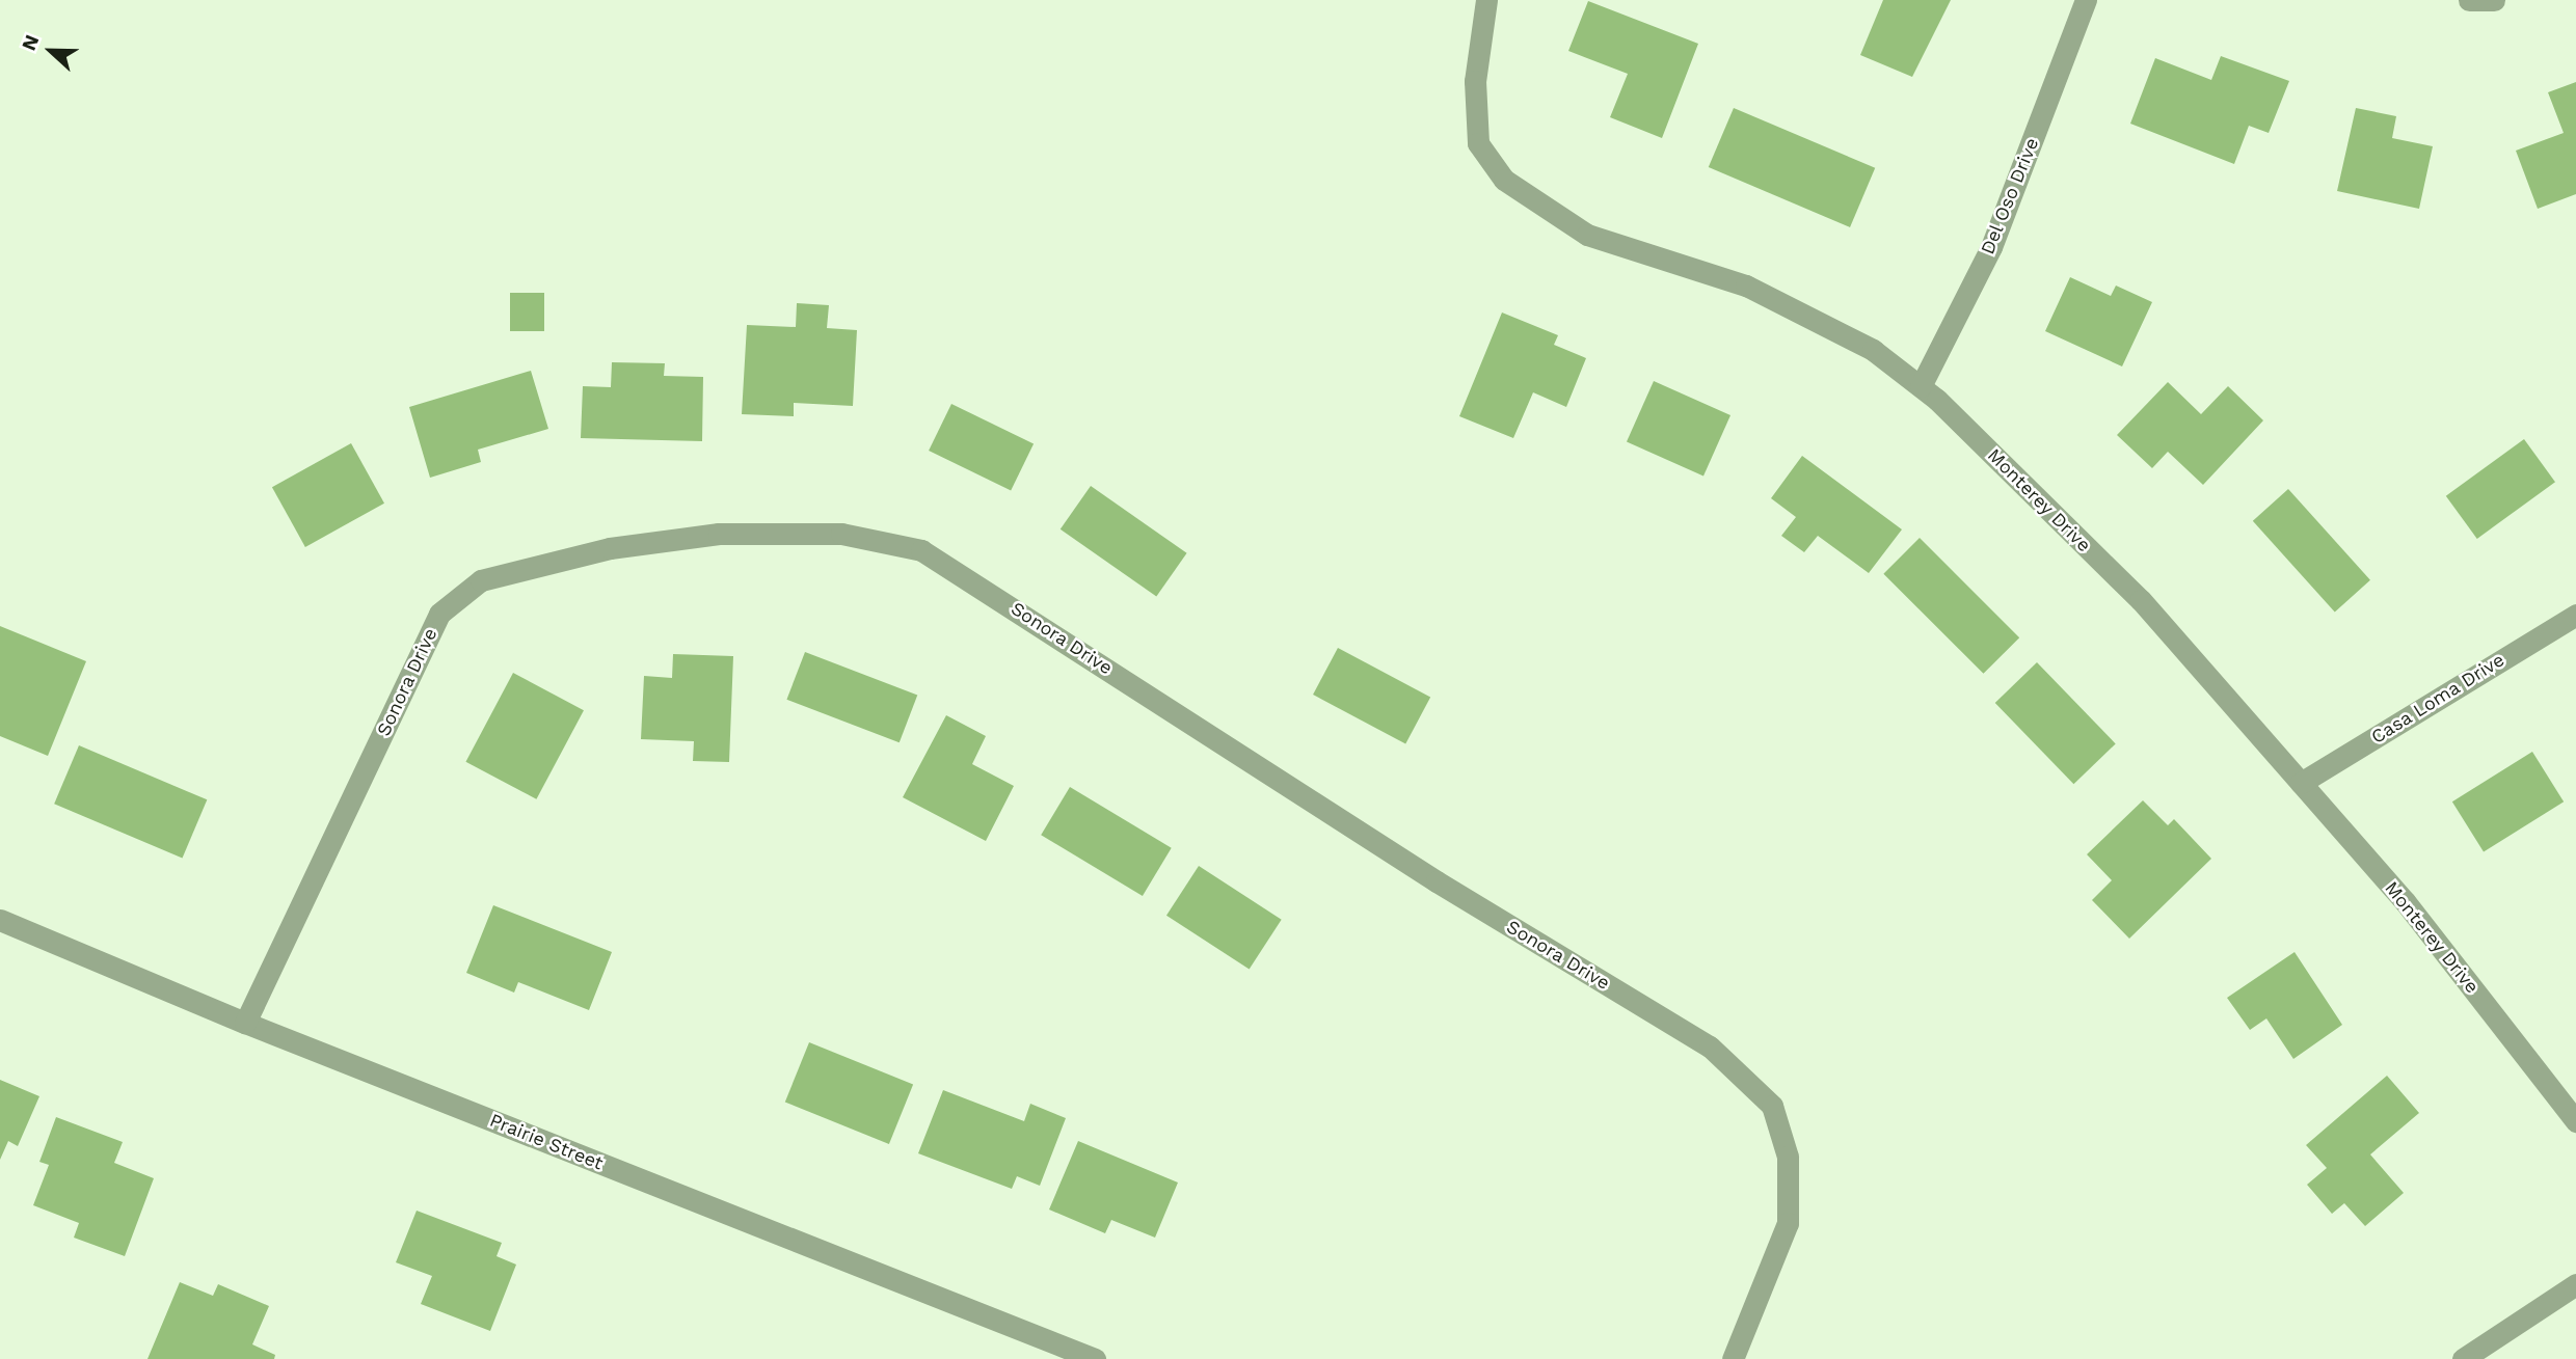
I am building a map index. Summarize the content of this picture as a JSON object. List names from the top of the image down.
{
  "streets": {
    "street": [
      "Del Oso Drive",
      "Monterey Drive",
      "Sonora Drive",
      "Casa Loma Drive",
      "Prairie Street"
    ]
  },
  "crossings": [
    ["Del Oso Drive", "Monterey Drive"],
    ["Monterey Drive", "Casa Loma Drive"],
    ["Sonora Drive", "Prairie Street"]
  ],
  "north": "left"
}
